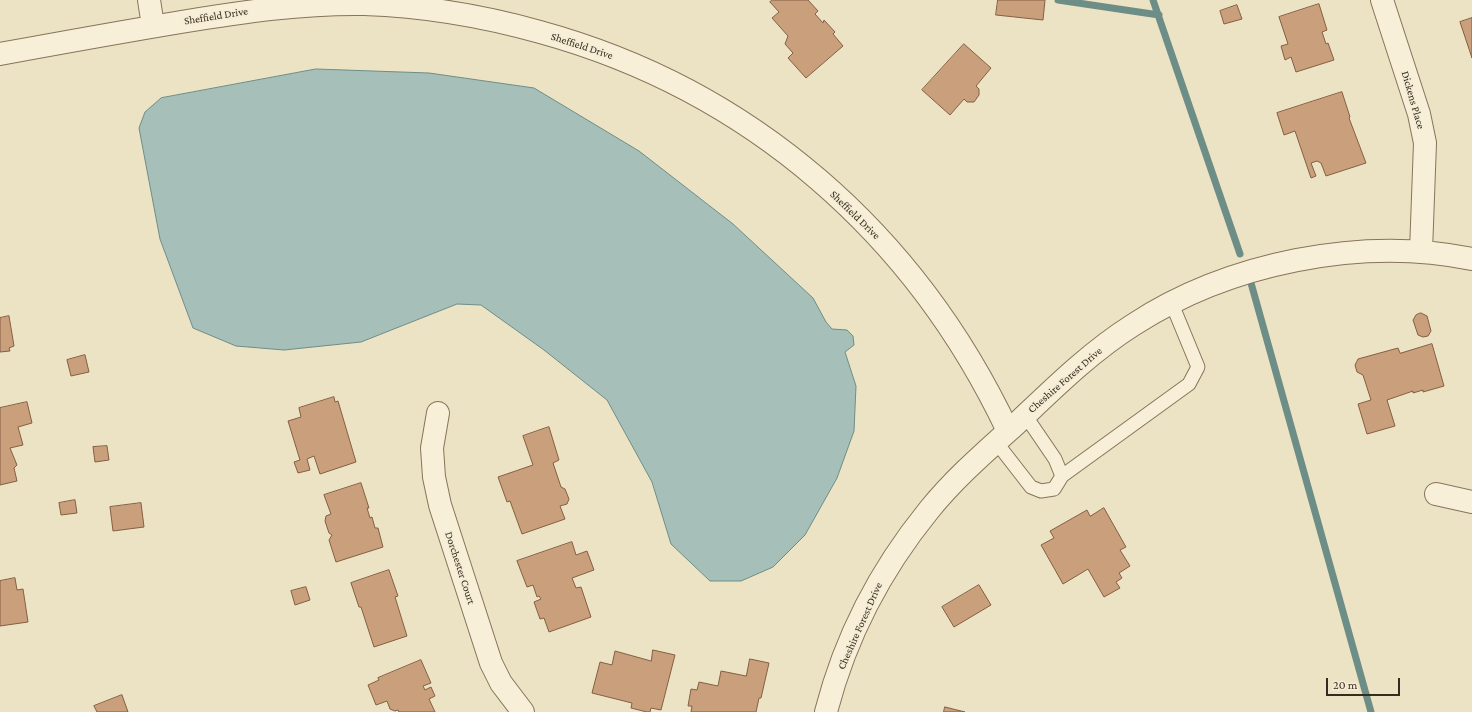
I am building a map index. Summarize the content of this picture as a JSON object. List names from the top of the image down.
{
  "streets": {
    "street": [
      "Sheffield Drive",
      "Dickens Place",
      "Cheshire Forest Drive",
      "Dorchester Court"
    ]
  },
  "crossings": [
    ["Sheffield Drive", "Cheshire Forest Drive"],
    ["Dickens Place", "Cheshire Forest Drive"]
  ],
  "scale_bar": "20 m"
}
